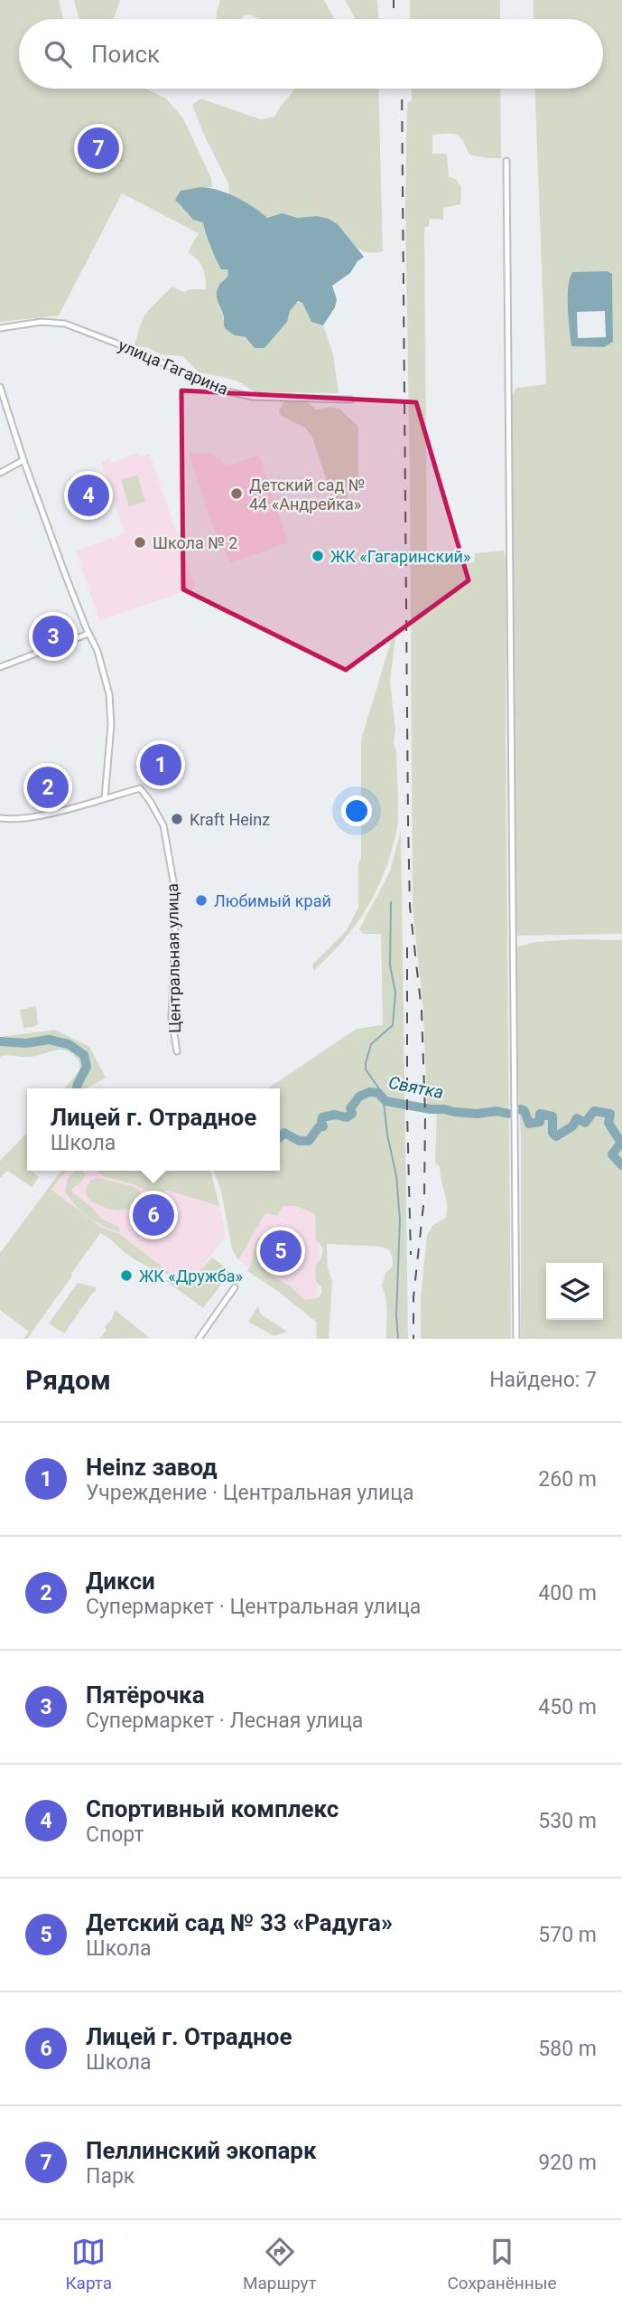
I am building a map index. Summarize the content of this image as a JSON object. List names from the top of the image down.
{
  "streets": {
    "street": ["улица Гагарина", "Центральная улица"]
  },
  "water": ["Святка"],
  "places": [
    "Детский сад № 44 «Андрейка»",
    "Школа № 2",
    "ЖК «Гагаринский»",
    "Kraft Heinz",
    "Любимый край",
    "ЖК «Дружба»"
  ],
  "page": {
    "search": "Поиск",
    "pins": [
      "7",
      "4",
      "3",
      "1",
      "2",
      "6",
      "5"
    ],
    "popup": ["Лицей г. Отрадное", "Школа"],
    "heading": ["Рядом", "Найдено: 7"],
    "list": [
      {
        "mark": "1",
        "name": "Heinz завод",
        "note": "Учреждение · Центральная улица",
        "value": "260 m"
      },
      {
        "mark": "2",
        "name": "Дикси",
        "note": "Супермаркет · Центральная улица",
        "value": "400 m"
      },
      {
        "mark": "3",
        "name": "Пятёрочка",
        "note": "Супермаркет · Лесная улица",
        "value": "450 m"
      },
      {
        "mark": "4",
        "name": "Спортивный комплекс",
        "note": "Спорт",
        "value": "530 m"
      },
      {
        "mark": "5",
        "name": "Детский сад № 33 «Радуга»",
        "note": "Школа",
        "value": "570 m"
      },
      {
        "mark": "6",
        "name": "Лицей г. Отрадное",
        "note": "Школа",
        "value": "580 m"
      },
      {
        "mark": "7",
        "name": "Пеллинский экопарк",
        "note": "Парк",
        "value": "920 m"
      }
    ],
    "nav": ["Карта", "Маршрут", "Сохранённые"]
  }
}
